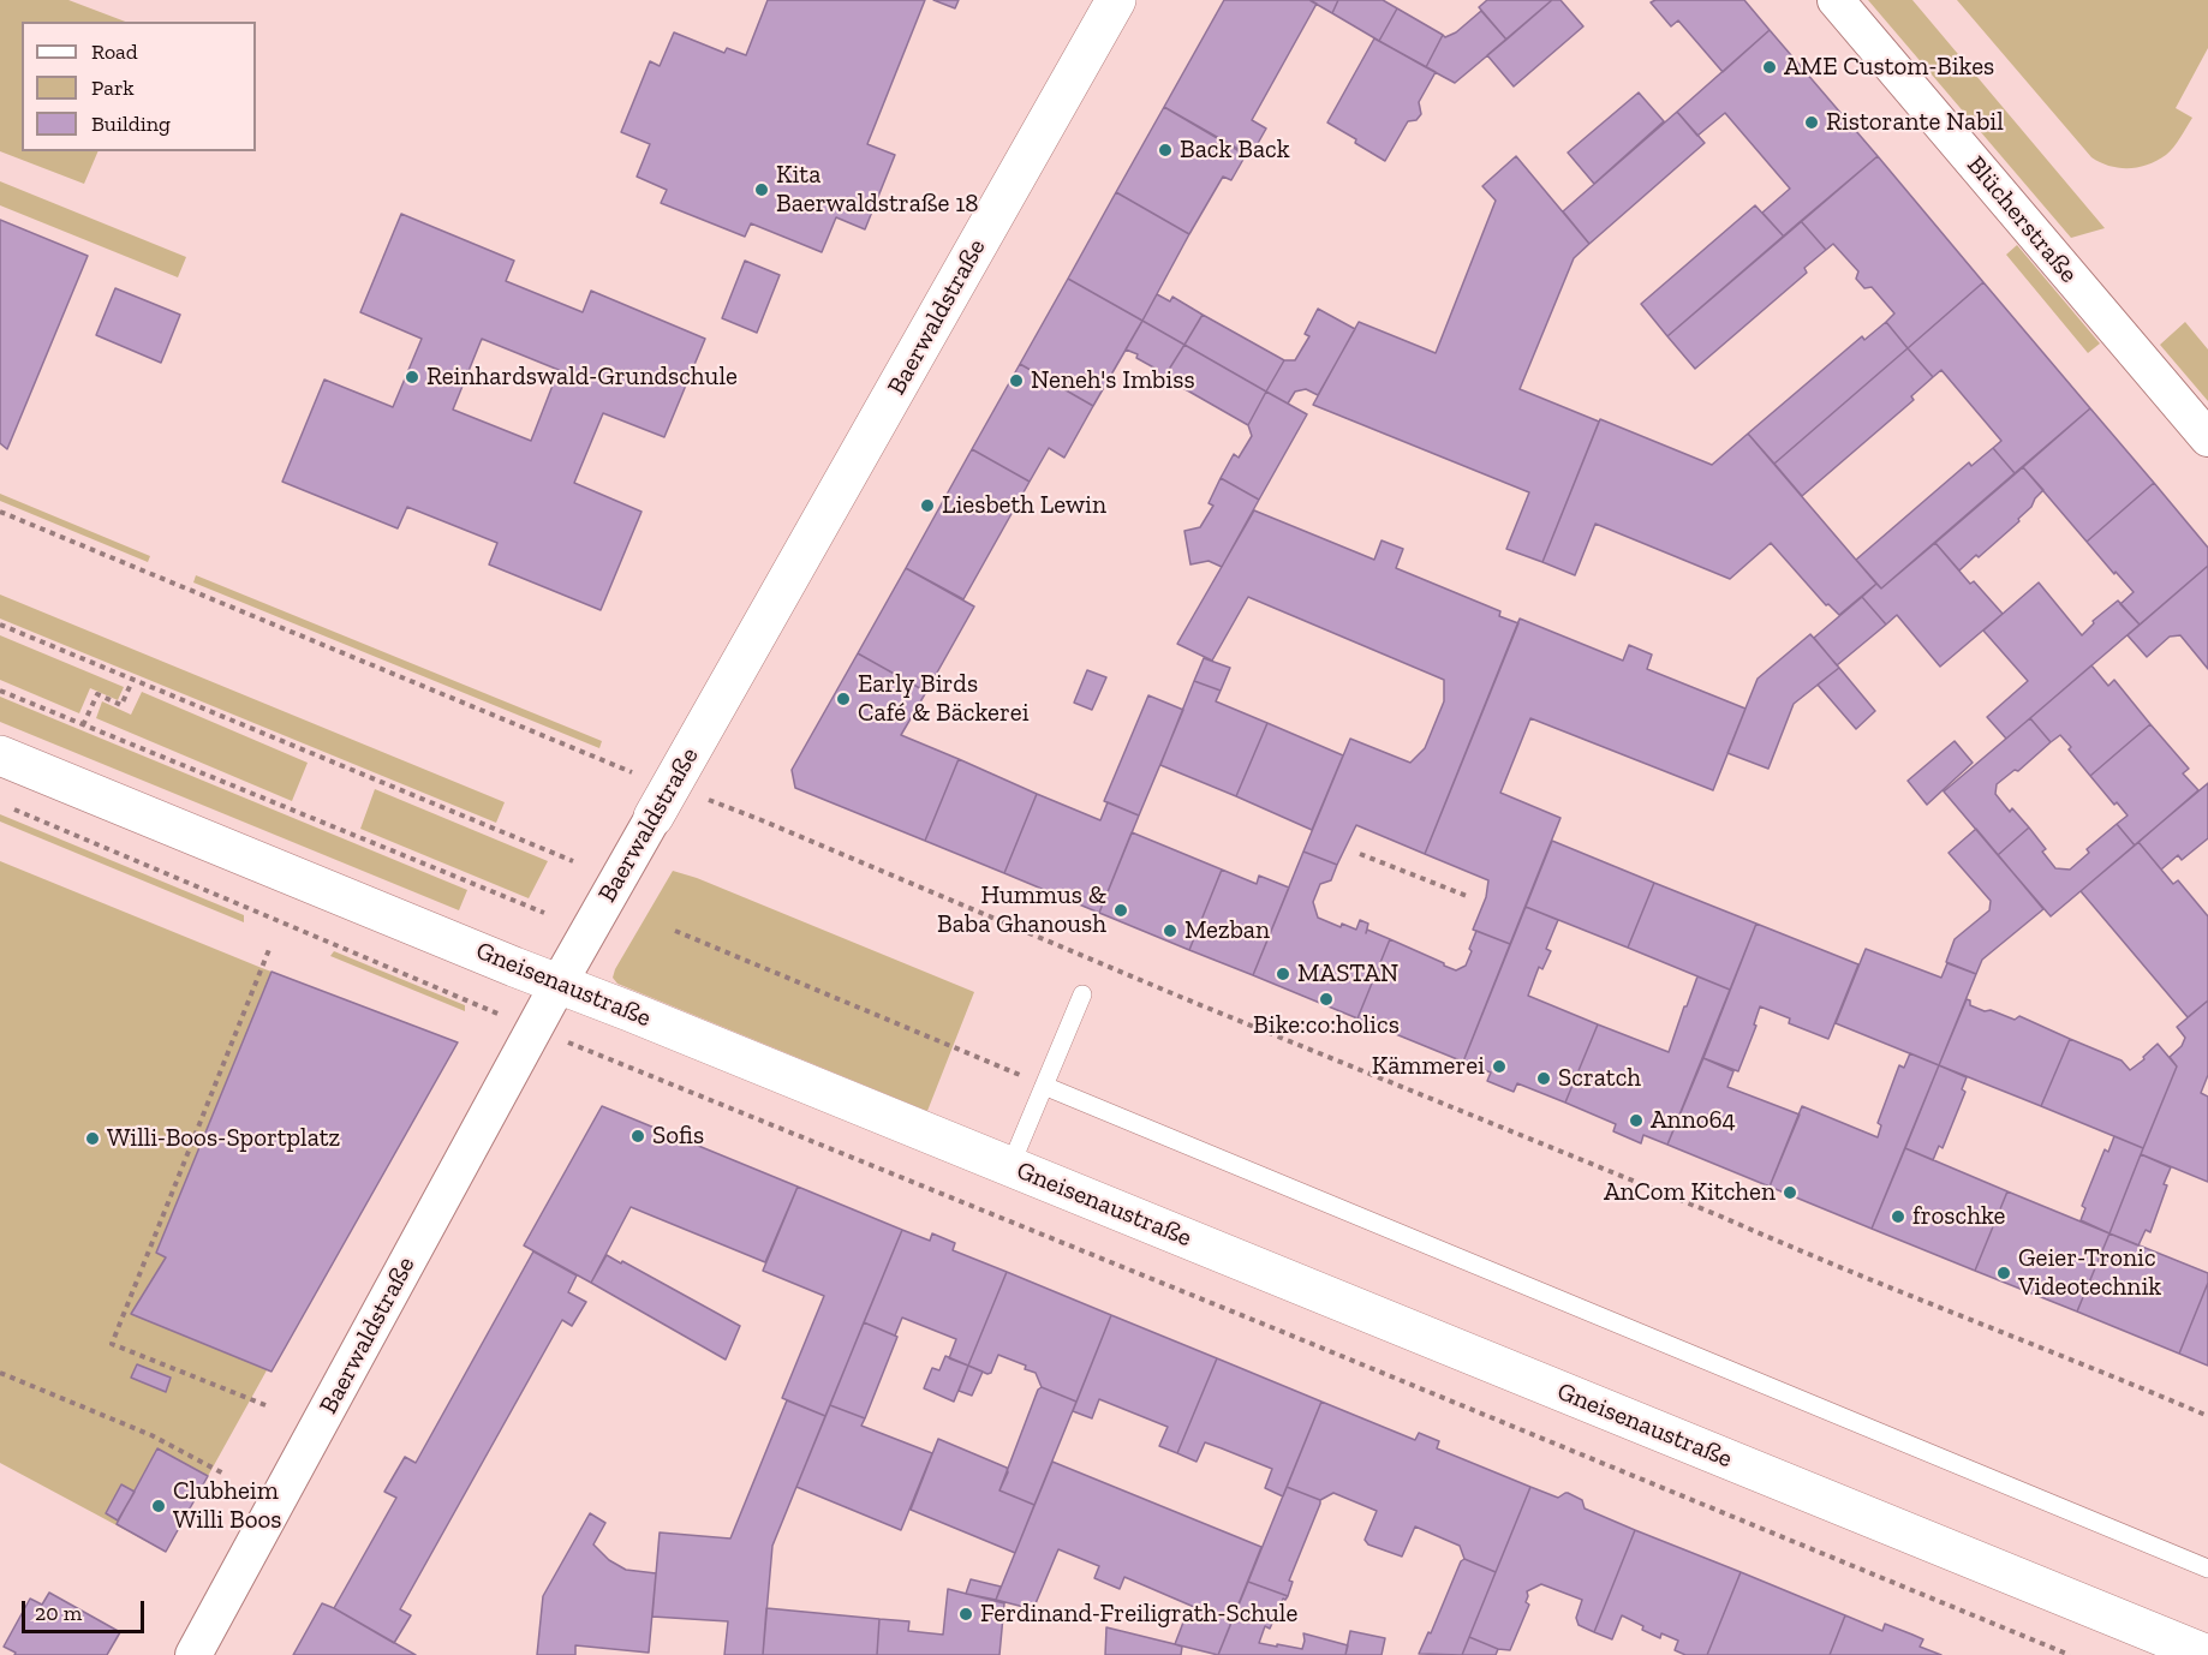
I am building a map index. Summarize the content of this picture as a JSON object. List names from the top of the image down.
{
  "streets": {
    "main road": ["Baerwaldstraße", "Gneisenaustraße"],
    "street": ["Blücherstraße"]
  },
  "crossings": [
    ["Baerwaldstraße", "Gneisenaustraße"]
  ],
  "places": [
    "AME Custom-Bikes",
    "Ristorante Nabil",
    "Back Back",
    "Kita Baerwaldstraße 18",
    "Reinhardswald-Grundschule",
    "Neneh's Imbiss",
    "Liesbeth Lewin",
    "Early Birds Café & Bäckerei",
    "Hummus & Baba Ghanoush",
    "Mezban",
    "MASTAN",
    "Bike:co:holics",
    "Kämmerei",
    "Scratch",
    "Anno64",
    "Sofis",
    "Willi-Boos-Sportplatz",
    "AnCom Kitchen",
    "froschke",
    "Geier-Tronic Videotechnik",
    "Clubheim Willi Boos",
    "Ferdinand-Freiligrath-Schule"
  ],
  "legend": ["Road", "Park", "Building"],
  "scale_bar": "20 m"
}
